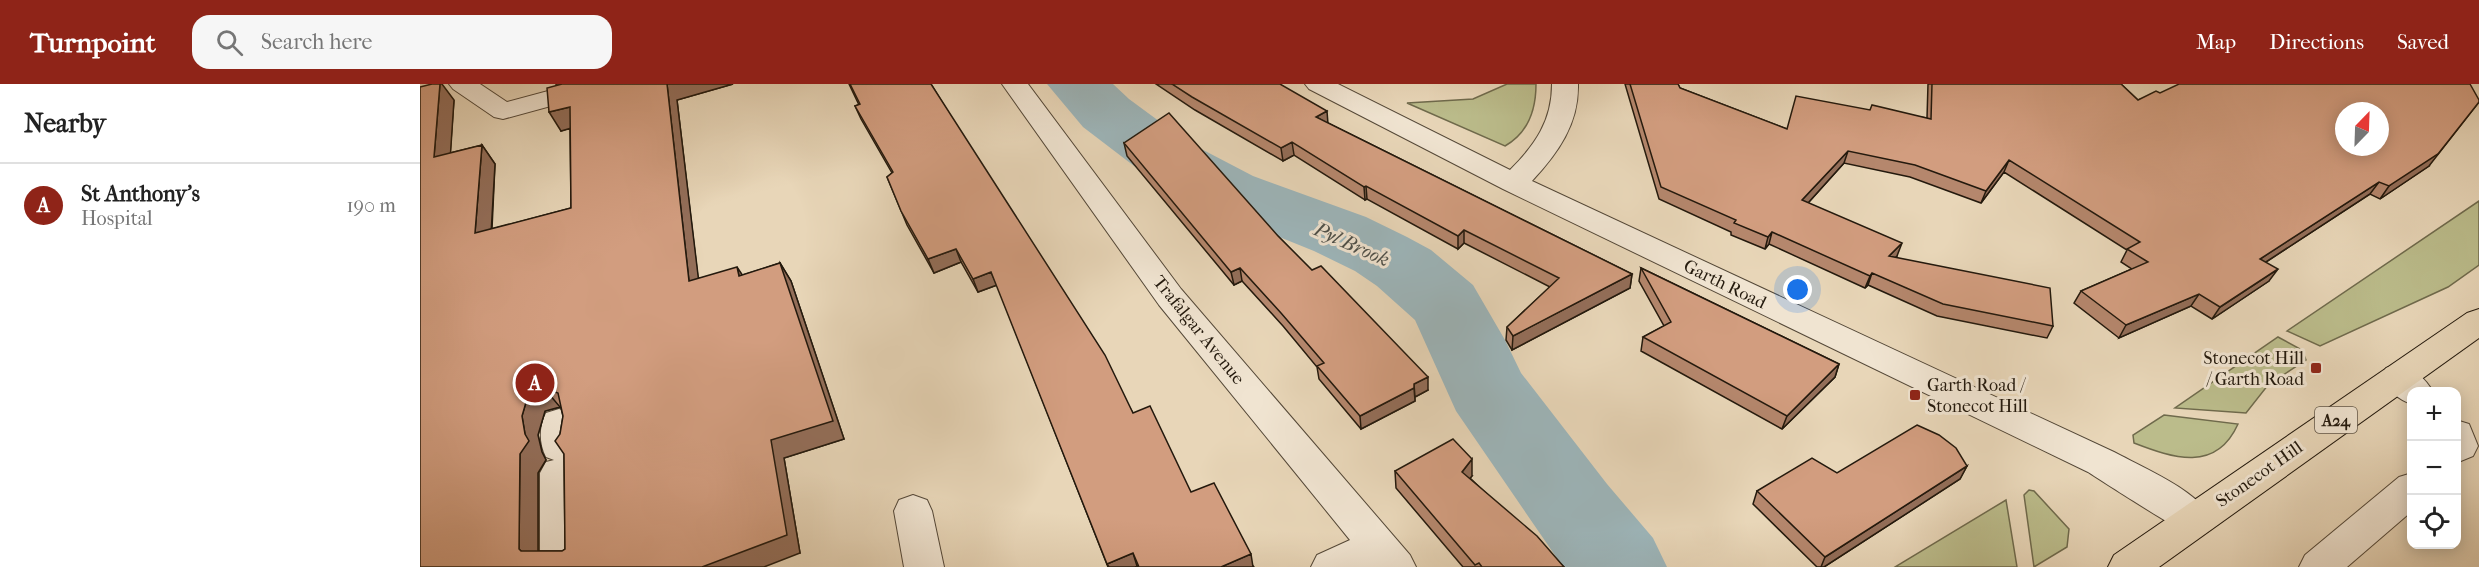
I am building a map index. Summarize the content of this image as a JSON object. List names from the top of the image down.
{
  "streets": {
    "highway": ["A24", "Stonecot Hill"],
    "street": ["Garth Road", "Trafalgar Avenue"]
  },
  "crossings": [
    ["Garth Road", "Stonecot Hill"]
  ],
  "water": ["Pyl Brook"],
  "places": {
    "transit": ["Stonecot Hill / Garth Road", "Garth Road / Stonecot Hill"]
  },
  "north": "top right",
  "page": {
    "header": "Turnpoint",
    "search": "Search here",
    "nav": ["Map", "Directions", "Saved"],
    "heading": "Nearby",
    "list": [
      {
        "mark": "A",
        "name": "St Anthony's",
        "note": "Hospital",
        "value": "190 m"
      }
    ],
    "pins": "A",
    "map_buttons": ["+", "−"]
  }
}
